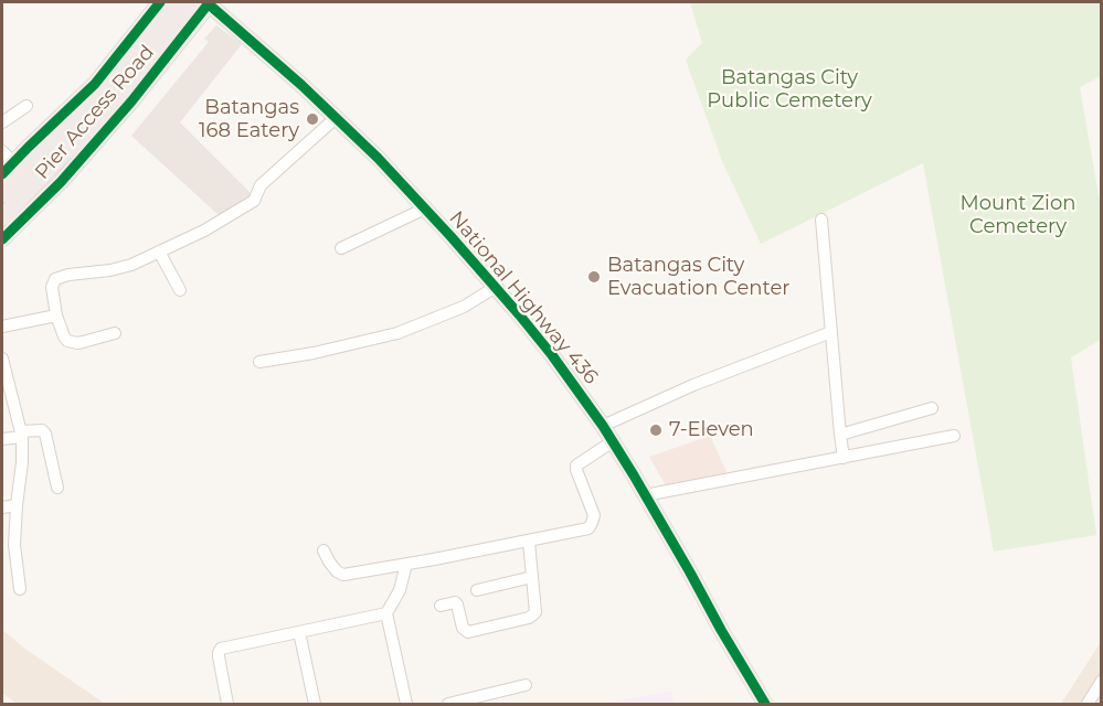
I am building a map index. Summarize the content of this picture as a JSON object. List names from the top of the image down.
{
  "streets": {
    "main road": ["Pier Access Road", "National Highway 436"]
  },
  "crossings": [
    ["Pier Access Road", "National Highway 436"]
  ],
  "parks": ["Batangas City Public Cemetery", "Mount Zion Cemetery"],
  "places": ["Batangas 168 Eatery", "Batangas City Evacuation Center", "7-Eleven"]
}
